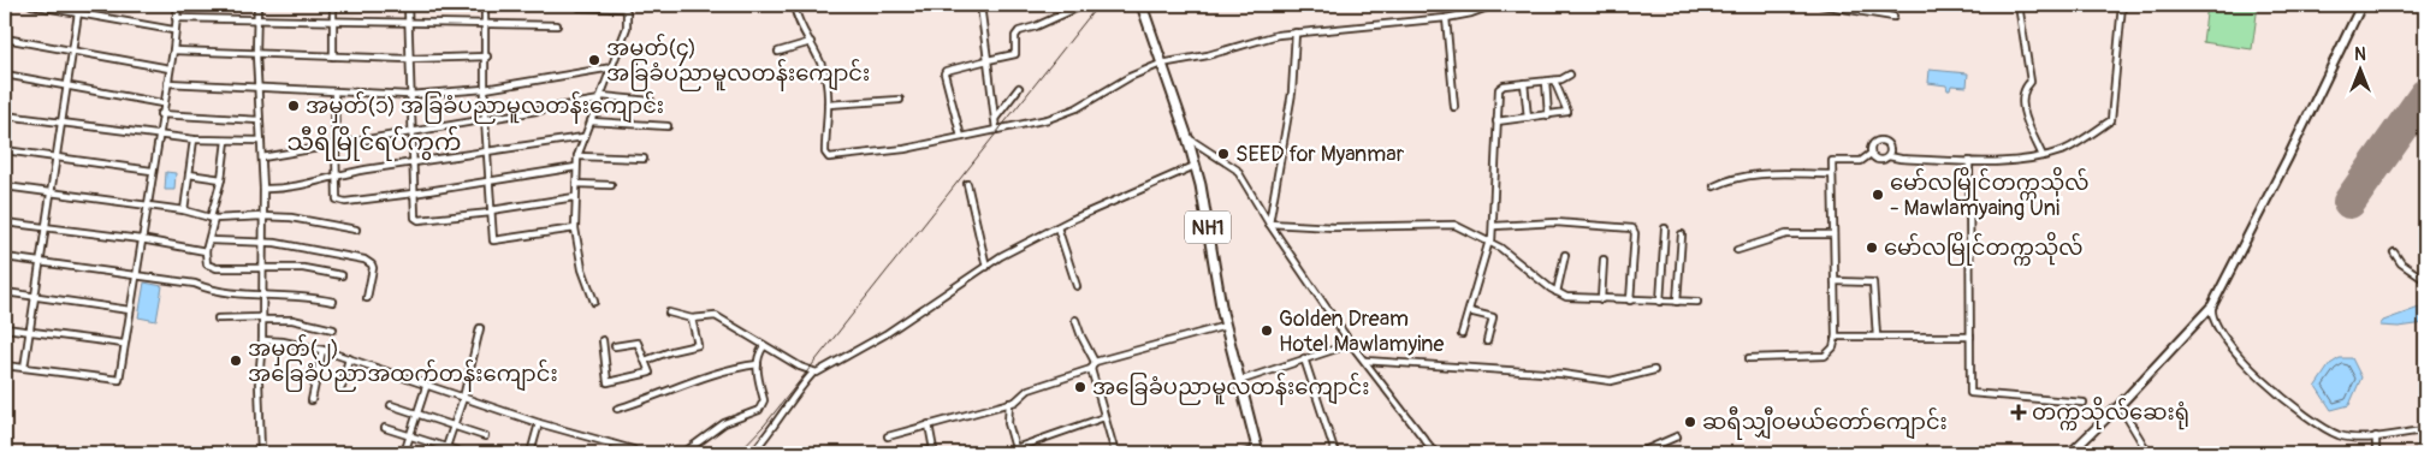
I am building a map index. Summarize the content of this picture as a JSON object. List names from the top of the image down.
{
  "streets": {
    "highway": ["NH1"]
  },
  "districts": ["သီရိမြိုင်ရပ်ကွက်"],
  "places": {
    "other": [
      "အမှတ်(၄) အခြခံပညာမူလတန်းကျောင်း",
      "အမှတ်(၁) အခြခံပညာမူလတန်းကျောင်း",
      "SEED for Myanmar",
      "မော်လမြိုင်တက္ကသိုလ် - Mawlamyaing Uni",
      "မော်လမြိုင်တက္ကသိုလ်",
      "Golden Dream Hotel Mawlamyine",
      "အမှတ်(၂) အခြေခံပညာအထက်တန်းကျောင်း",
      "အခြေခံပညာမူလတန်းကျောင်း",
      "ဆရီသျှီဝမယ်တော်ကျောင်း"
    ],
    "health": ["တက္ကသိုလ်ဆေးရုံ"]
  },
  "north": "top"
}
